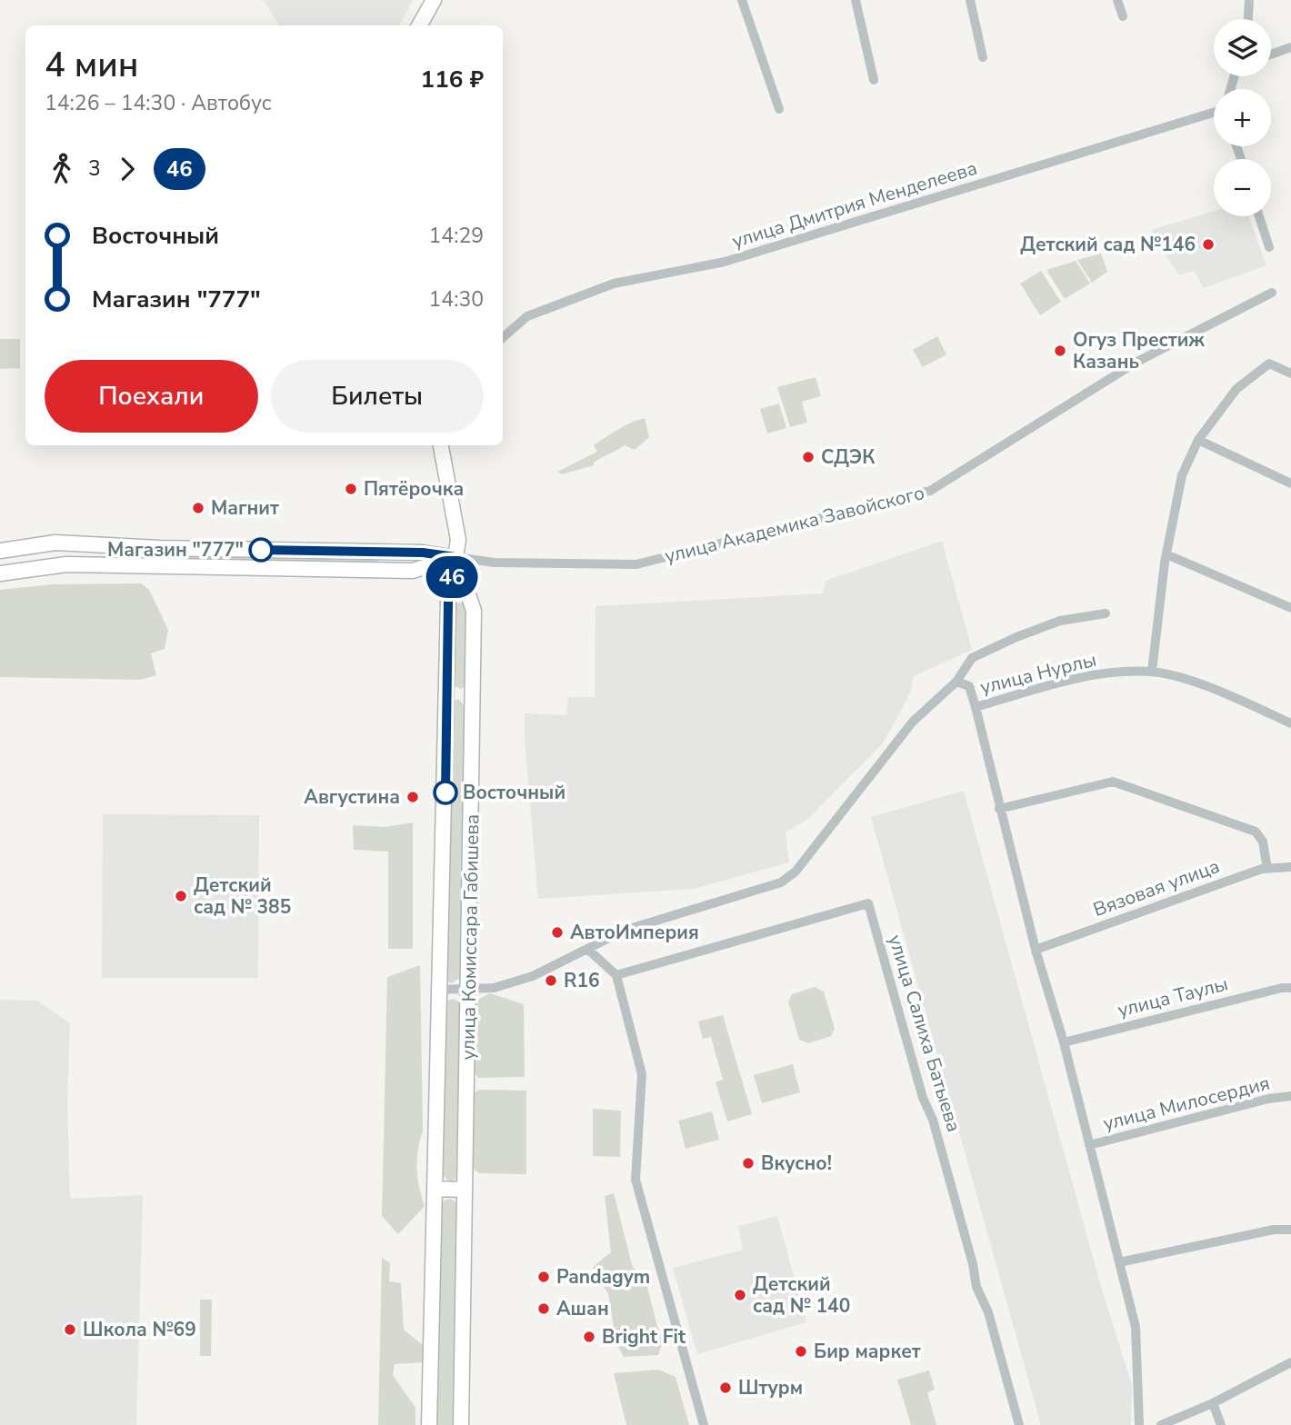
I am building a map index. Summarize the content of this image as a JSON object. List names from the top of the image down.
{
  "streets": {
    "street": [
      "улица Дмитрия Менделеева",
      "улица Академика Завойского",
      "улица Нурлы",
      "Вязовая улица",
      "улица Комиссара Габишева",
      "улица Таулы",
      "улица Салиха Батыева",
      "улица Милосердия"
    ]
  },
  "crossings": [
    ["улица Академика Завойского", "улица Комиссара Габишева"]
  ],
  "places": [
    "Детский сад №146",
    "Огуз Престиж Казань",
    "СДЭК",
    "Пятёрочка",
    "Магнит",
    "Магазин \"777\"",
    "Восточный",
    "Августина",
    "Детский сад № 385",
    "АвтоИмперия",
    "R16",
    "Вкусно!",
    "Pandagym",
    "Детский сад № 140",
    "Ашан",
    "Школа №69",
    "Bright Fit",
    "Бир маркет",
    "Штурм"
  ],
  "lines": ["bus line 46"],
  "page": {
    "on_map": "46",
    "map_buttons": ["+", "−"],
    "heading": ["4 мин", "14:26 – 14:30 · Автобус", "116 ₽"],
    "legs": ["3", "46"],
    "list": [
      {
        "name": "Восточный",
        "value": "14:29"
      },
      {
        "name": "Магазин \"777\"",
        "value": "14:30"
      }
    ],
    "buttons": ["Поехали", "Билеты"]
  }
}
